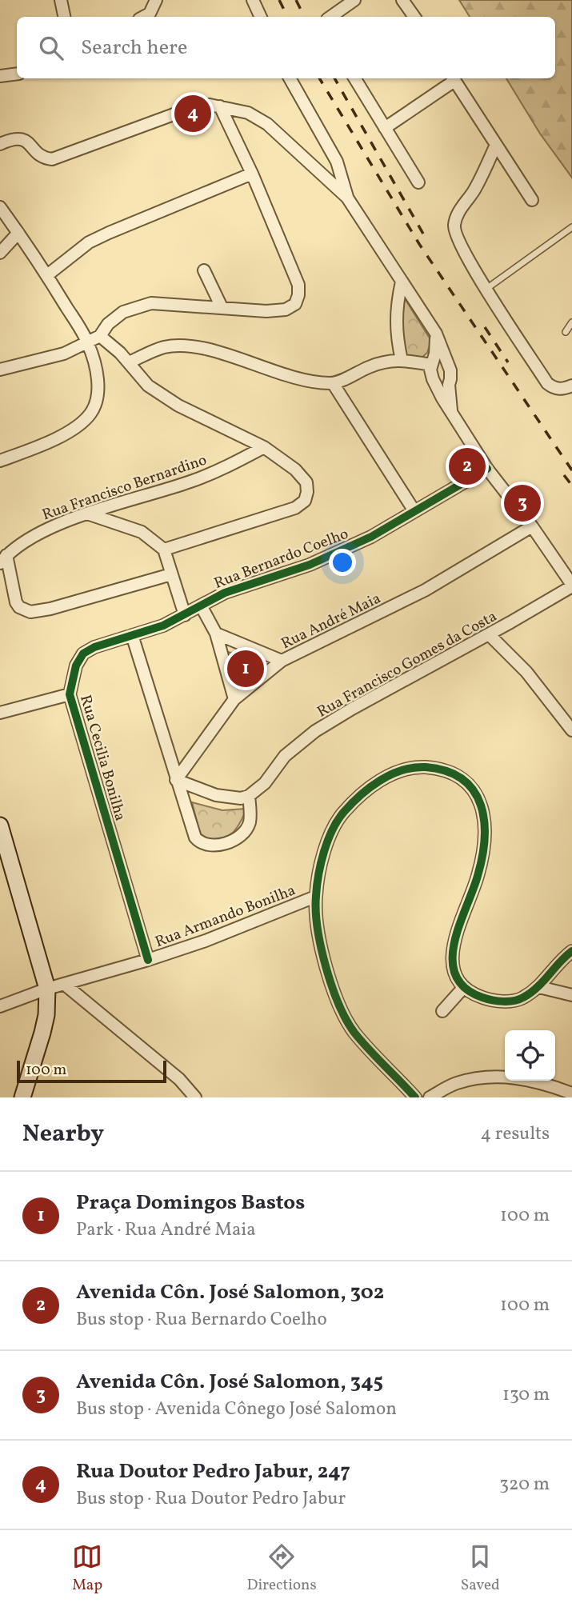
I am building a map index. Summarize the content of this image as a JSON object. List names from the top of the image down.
{
  "streets": {
    "street": [
      "Rua Francisco Bernardino",
      "Rua Bernardo Coelho",
      "Rua André Maia",
      "Rua Francisco Gomes da Costa",
      "Rua Cecilia Bonilha",
      "Rua Armando Bonilha"
    ]
  },
  "crossings": [
    ["Rua Bernardo Coelho", "Rua Cecilia Bonilha"],
    ["Rua Cecilia Bonilha", "Rua Armando Bonilha"]
  ],
  "scale_bar": "100 m",
  "page": {
    "search": "Search here",
    "pins": [
      "4",
      "2",
      "3",
      "1"
    ],
    "scale": "100 m",
    "heading": ["Nearby", "4 results"],
    "list": [
      {
        "mark": "1",
        "name": "Praça Domingos Bastos",
        "note": "Park · Rua André Maia",
        "value": "100 m"
      },
      {
        "mark": "2",
        "name": "Avenida Côn. José Salomon, 302",
        "note": "Bus stop · Rua Bernardo Coelho",
        "value": "100 m"
      },
      {
        "mark": "3",
        "name": "Avenida Côn. José Salomon, 345",
        "note": "Bus stop · Avenida Cônego José Salomon",
        "value": "130 m"
      },
      {
        "mark": "4",
        "name": "Rua Doutor Pedro Jabur, 247",
        "note": "Bus stop · Rua Doutor Pedro Jabur",
        "value": "320 m"
      }
    ],
    "nav": ["Map", "Directions", "Saved"]
  }
}
